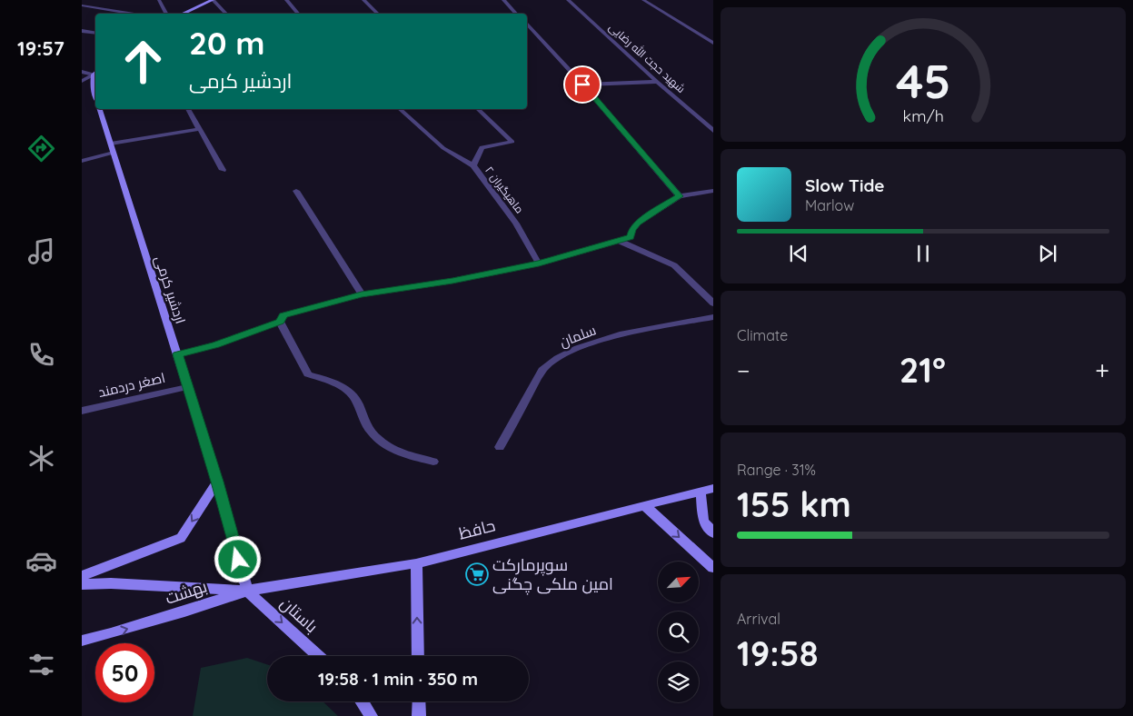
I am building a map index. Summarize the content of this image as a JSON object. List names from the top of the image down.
{
  "streets": {
    "main road": [
      "اردشیر کرمی",
      "حافظ",
      "بهشت",
      "باستان"
    ],
    "street": [
      "شهید حجت الله رضایی",
      "ماهیگیران ۲",
      "سلمان",
      "اصغر دردمند"
    ]
  },
  "crossings": [
    ["اردشیر کرمی", "اصغر دردمند"],
    ["اردشیر کرمی", "حافظ"],
    ["اردشیر کرمی", "بهشت"],
    ["اردشیر کرمی", "باستان"],
    ["حافظ", "بهشت"],
    ["حافظ", "باستان"],
    ["بهشت", "باستان"]
  ],
  "one_way": ["باستان"],
  "places": {
    "supermarket": ["سوپرمارکت امین ملکی چگنی"]
  },
  "north": "top right",
  "page": {
    "tabs": "19:57",
    "turn": ["20 m", "اردشیر کرمی"],
    "song": ["Slow Tide", "Marlow"],
    "tile": [
      "Climate",
      ["Range · 31%", "155 km"],
      ["Arrival", "19:58"]
    ],
    "heat": ["−", "21°", "+"],
    "limit": "50",
    "trip": "19:58 · 1 min · 350 m",
    "gauge": ["45", "km/h"]
  }
}
